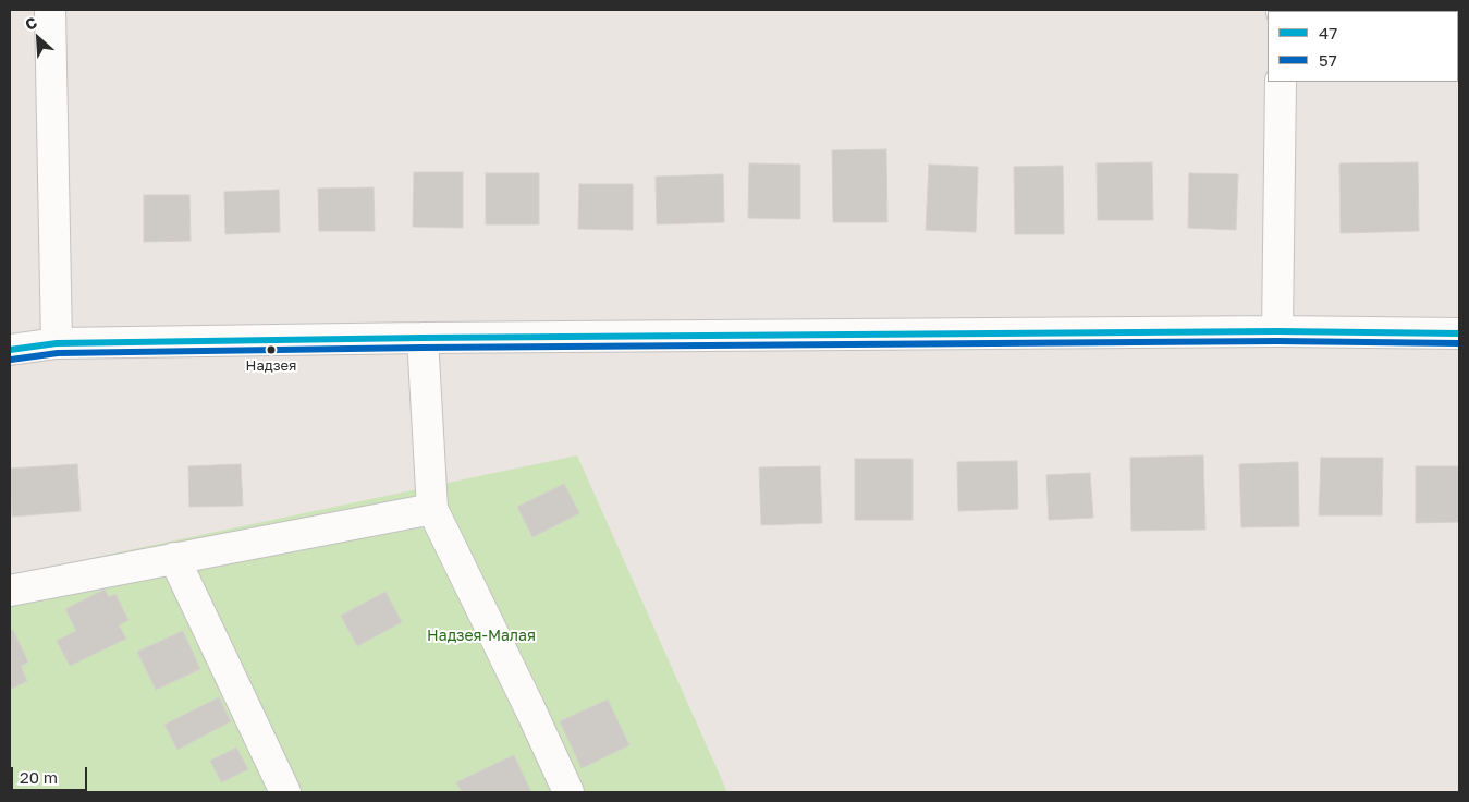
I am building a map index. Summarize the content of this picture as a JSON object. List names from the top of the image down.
{
  "parks": ["Надзея-Малая"],
  "places": ["Надзея"],
  "lines": ["transit line 47", "transit line 57"],
  "legend": ["47", "57"],
  "scale_bar": "20 m",
  "north": "top left"
}
